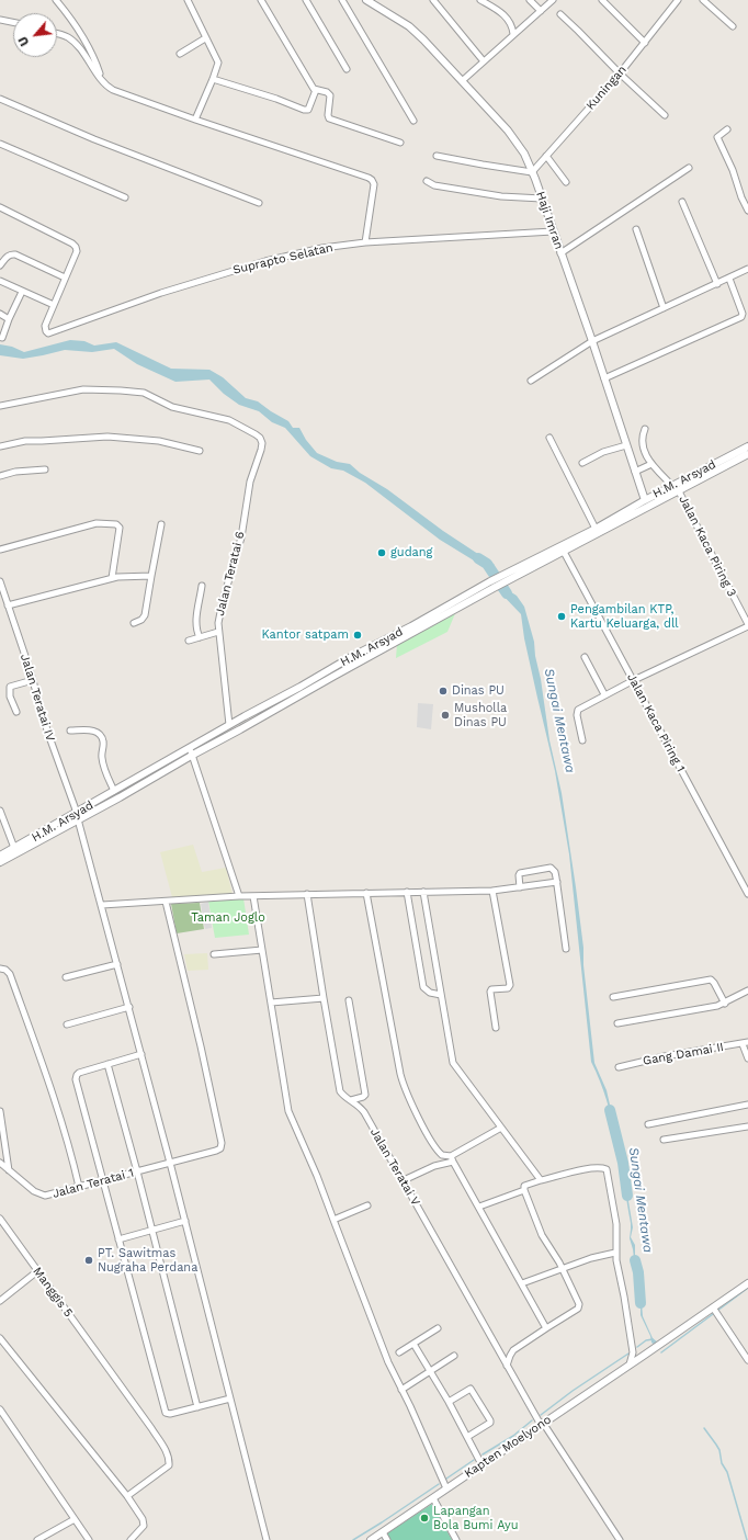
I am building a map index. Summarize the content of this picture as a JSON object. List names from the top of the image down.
{
  "streets": {
    "street": [
      "Kuningan",
      "Haji Imran",
      "Suprapto Selatan",
      "H.M. Arsyad",
      "Jalan Kaca Piring 3",
      "Jalan Teratai 6",
      "Jalan Teratai IV",
      "Jalan Kaca Piring 1",
      "Gang Damai II",
      "Jalan Teratai V",
      "Jalan Teratai 1",
      "Manggis 5",
      "Kapten Moelyono"
    ]
  },
  "crossings": [
    ["Kuningan", "Haji Imran"],
    ["Haji Imran", "Suprapto Selatan"],
    ["Haji Imran", "H.M. Arsyad"],
    ["H.M. Arsyad", "Jalan Kaca Piring 3"],
    ["H.M. Arsyad", "Jalan Teratai 6"],
    ["H.M. Arsyad", "Jalan Teratai IV"],
    ["H.M. Arsyad", "Jalan Kaca Piring 1"],
    ["Jalan Teratai IV", "Jalan Teratai 1"],
    ["Jalan Teratai V", "Kapten Moelyono"]
  ],
  "water": ["Sungai Mentawa"],
  "parks": ["Taman Joglo"],
  "places": [
    "gudang",
    "Pengambilan KTP, Kartu Keluarga, dll",
    "Kantor satpam",
    "Dinas PU",
    "Musholla Dinas PU",
    "PT. Sawitmas Nugraha Perdana",
    "Lapangan Bola Bumi Ayu"
  ],
  "north": "bottom left"
}
